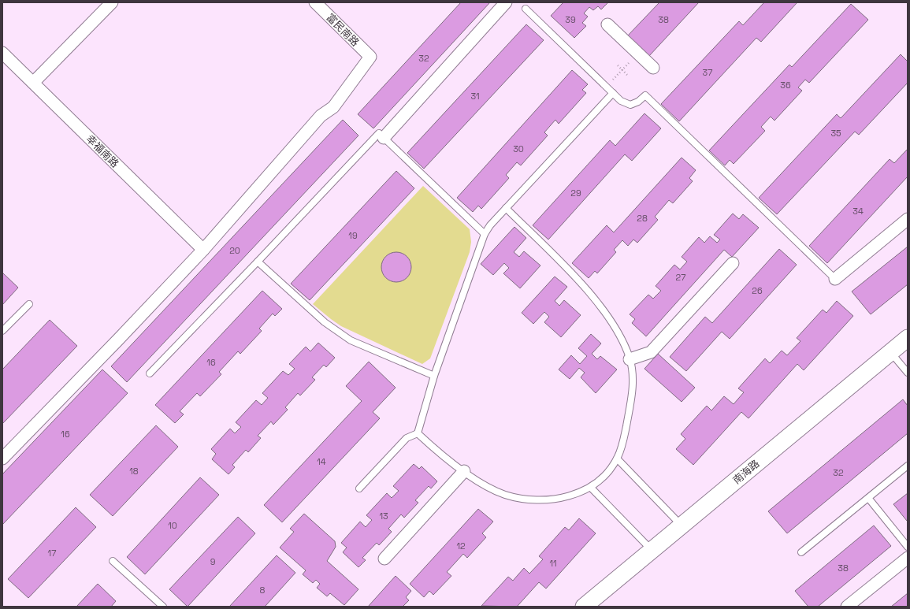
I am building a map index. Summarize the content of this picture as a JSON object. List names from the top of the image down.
{
  "streets": {
    "street": ["富民南路", "幸福南路", "南海路"]
  },
  "crossings": [
    ["富民南路", "幸福南路"]
  ],
  "house_numbers": [
    "39",
    "38",
    "32",
    "37",
    "36",
    "31",
    "35",
    "30",
    "29",
    "34",
    "28",
    "19",
    "20",
    "27",
    "26",
    "16",
    "16",
    "14",
    "18",
    "32",
    "13",
    "10",
    "12",
    "17",
    "9",
    "11",
    "38",
    "8"
  ]
}
